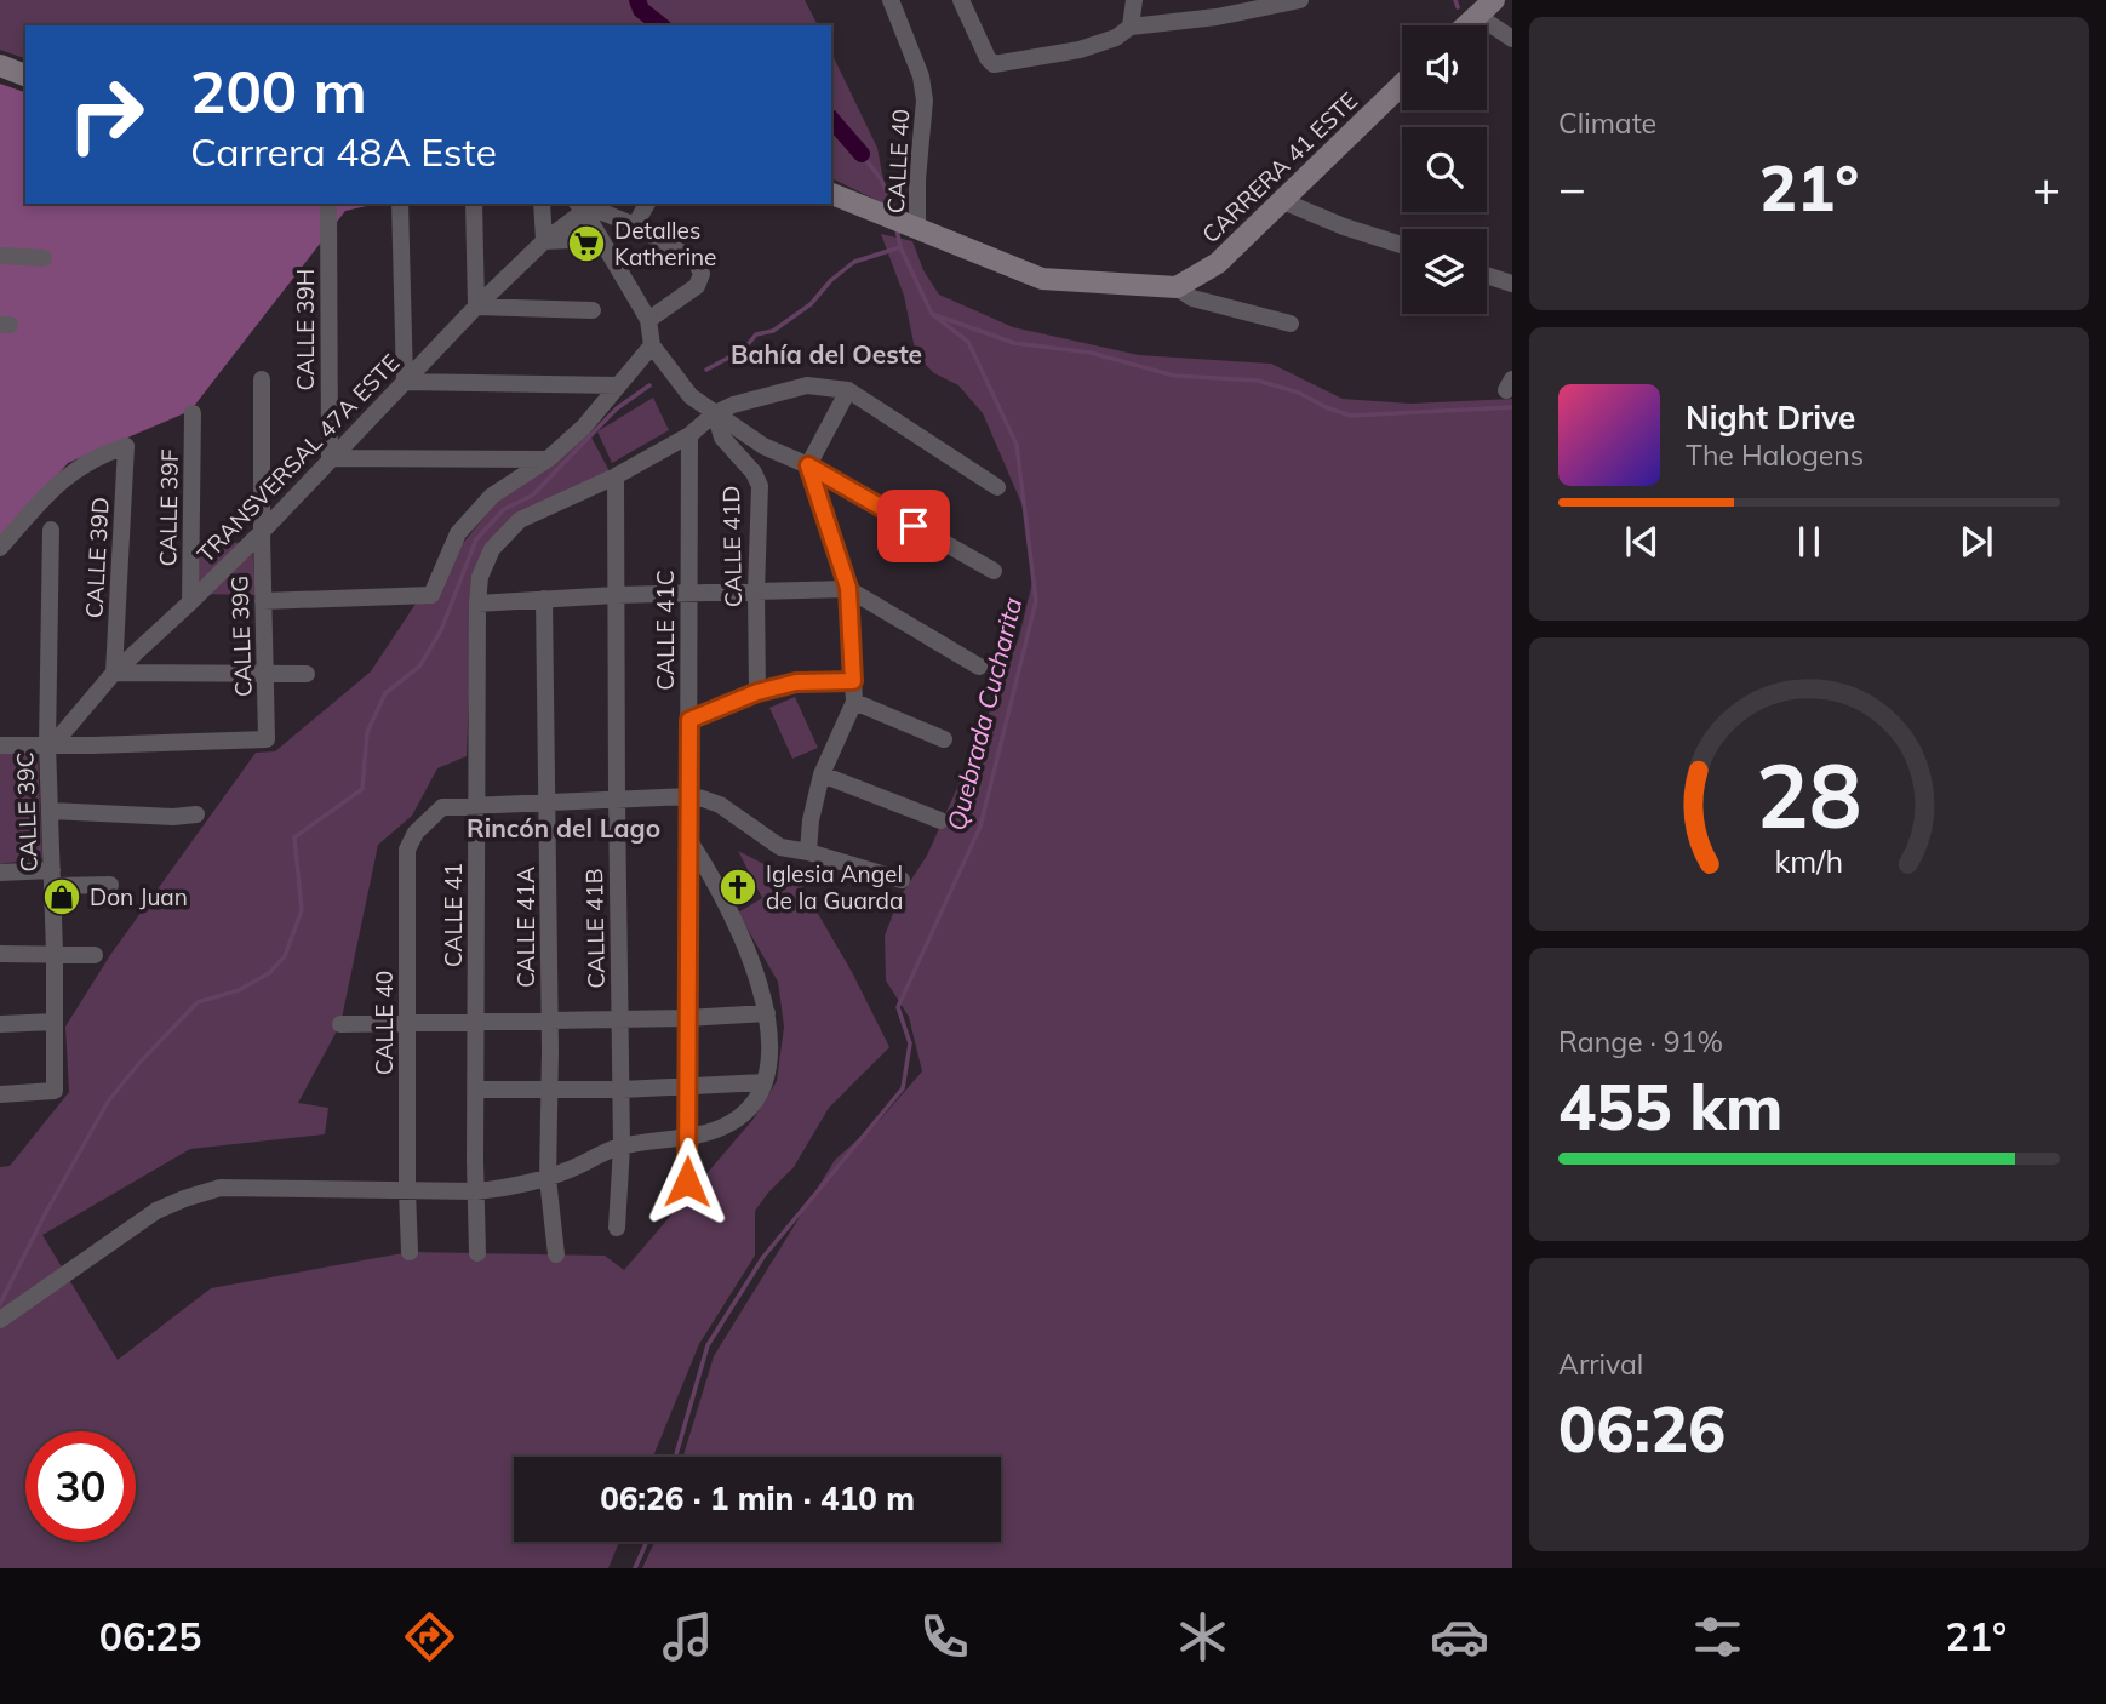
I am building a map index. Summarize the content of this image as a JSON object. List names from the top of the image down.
{
  "streets": {
    "street": [
      "CALLE 40",
      "CARRERA 41 ESTE",
      "CALLE 39H",
      "TRANSVERSAL 47A ESTE",
      "CALLE 39F",
      "CALLE 41D",
      "CALLE 39D",
      "CALLE 41C",
      "CALLE 39G",
      "CALLE 39C",
      "CALLE 41",
      "CALLE 41A",
      "CALLE 41B"
    ]
  },
  "crossings": [
    ["CALLE 40", "CALLE 41"],
    ["CALLE 39H", "TRANSVERSAL 47A ESTE"],
    ["TRANSVERSAL 47A ESTE", "CALLE 39F"],
    ["TRANSVERSAL 47A ESTE", "CALLE 39D"],
    ["TRANSVERSAL 47A ESTE", "CALLE 39G"],
    ["TRANSVERSAL 47A ESTE", "CALLE 39C"],
    ["CALLE 39G", "CALLE 39C"],
    ["CALLE 41", "CALLE 41B"]
  ],
  "districts": ["Bahía del Oeste", "Rincón del Lago"],
  "water": ["Quebrada Cucharita"],
  "places": {
    "supermarket": ["Detalles Katherine"],
    "church": ["Iglesia Angel de la Guarda"],
    "shop": ["Don Juan"]
  },
  "page": {
    "tile": [
      "Climate",
      ["Range · 91%", "455 km"],
      ["Arrival", "06:26"]
    ],
    "turn": ["200 m", "Carrera 48A Este"],
    "heat": ["−", "21°", "+"],
    "song": ["Night Drive", "The Halogens"],
    "limit": "30",
    "trip": "06:26 · 1 min · 410 m",
    "tabs": ["06:25", "21°"],
    "gauge": ["28", "km/h"]
  }
}
